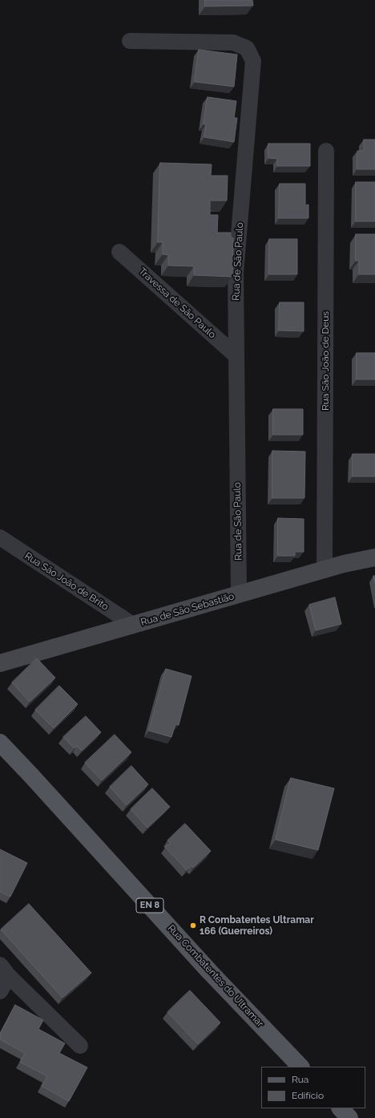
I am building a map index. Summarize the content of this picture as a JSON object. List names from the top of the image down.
{
  "streets": {
    "main road": ["EN 8", "Rua Combatentes do Ultramar"],
    "street": [
      "Rua de São Paulo",
      "Travessa de São Paulo",
      "Rua São João de Deus",
      "Rua São João de Brito",
      "Rua de São Sebastião"
    ]
  },
  "crossings": [
    ["Rua de São Paulo", "Travessa de São Paulo"],
    ["Rua de São Paulo", "Rua de São Sebastião"],
    ["Rua São João de Deus", "Rua de São Sebastião"],
    ["Rua São João de Brito", "Rua de São Sebastião"]
  ],
  "places": ["R Combatentes Ultramar 166 (Guerreiros)"],
  "legend": ["Rua", "Edifício"]
}
